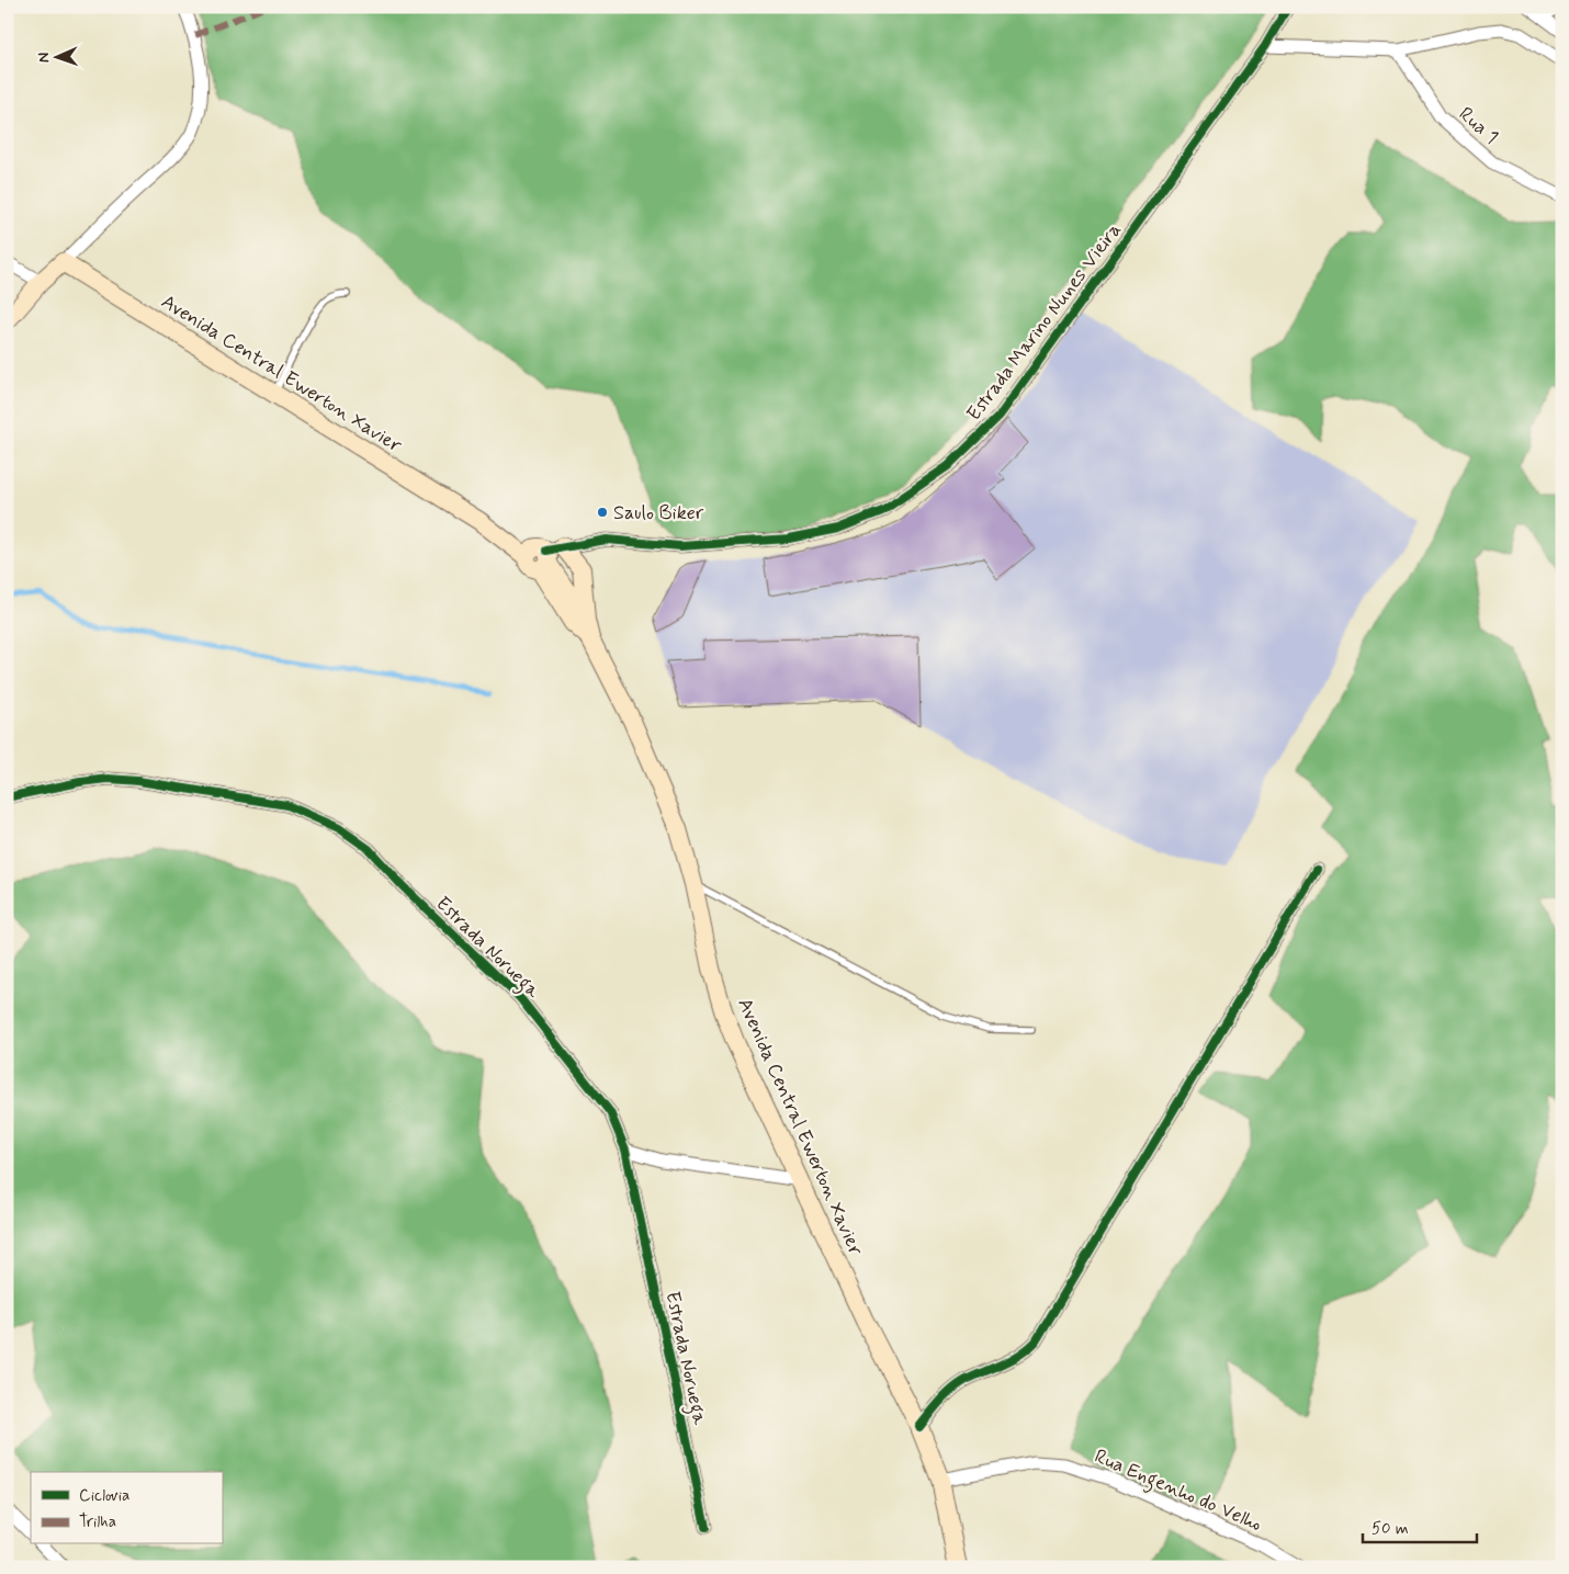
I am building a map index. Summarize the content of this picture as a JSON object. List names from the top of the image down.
{
  "streets": {
    "main road": ["Avenida Central Ewerton Xavier"],
    "street": [
      "Rua 1",
      "Estrada Marino Nunes Vieira",
      "Estrada Noruega",
      "Rua Engenho do Velho"
    ]
  },
  "crossings": [
    ["Estrada Marino Nunes Vieira", "Avenida Central Ewerton Xavier"],
    ["Avenida Central Ewerton Xavier", "Rua Engenho do Velho"]
  ],
  "places": ["Saulo Biker"],
  "legend": ["Ciclovia", "Trilha"],
  "scale_bar": "50 m",
  "north": "left"
}
